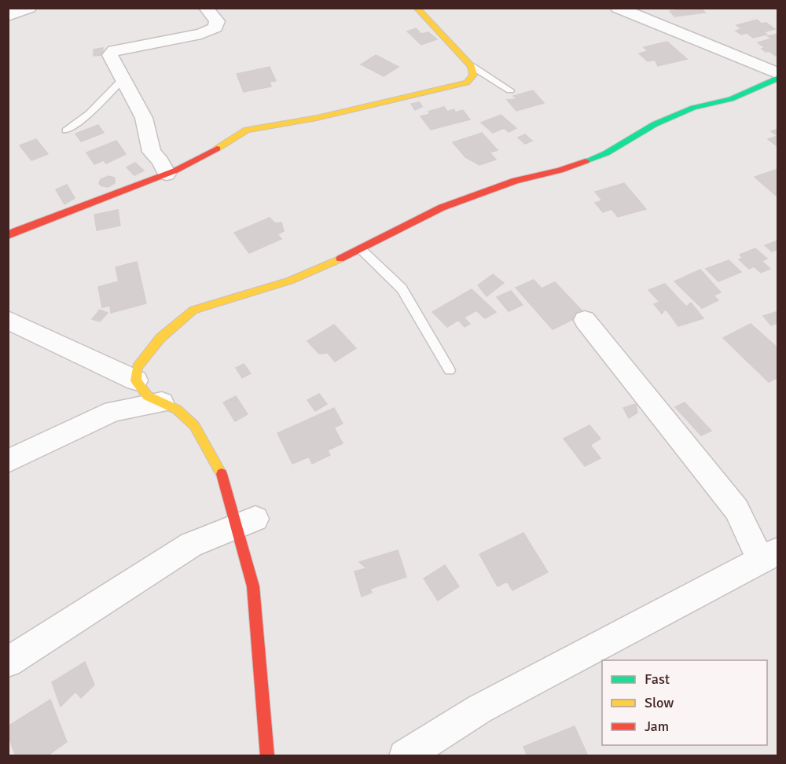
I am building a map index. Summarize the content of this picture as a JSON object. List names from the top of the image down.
{
  "legend": ["Fast", "Slow", "Jam"]
}
